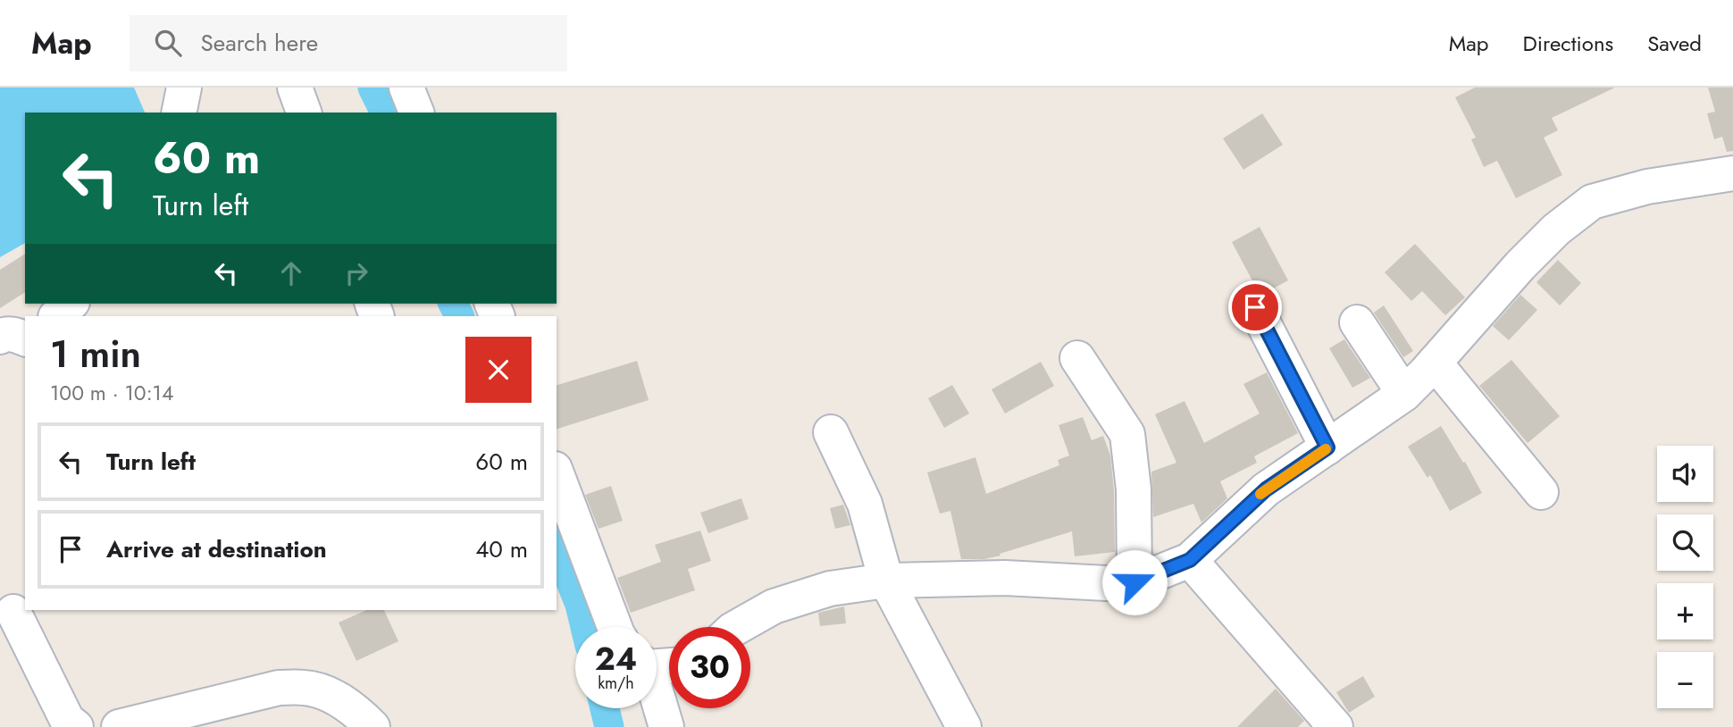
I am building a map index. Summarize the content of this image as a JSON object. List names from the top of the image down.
{
  "page": {
    "header": "Map",
    "search": "Search here",
    "nav": ["Map", "Directions", "Saved"],
    "turn": ["60 m", "Turn left"],
    "heading": ["1 min", "100 m · 10:14"],
    "list": [
      {
        "name": "Turn left",
        "value": "60 m"
      },
      {
        "name": "Arrive at destination",
        "value": "40 m"
      }
    ],
    "map_buttons": ["+", "−"],
    "speed": "24 km/h",
    "limit": "30"
  }
}
